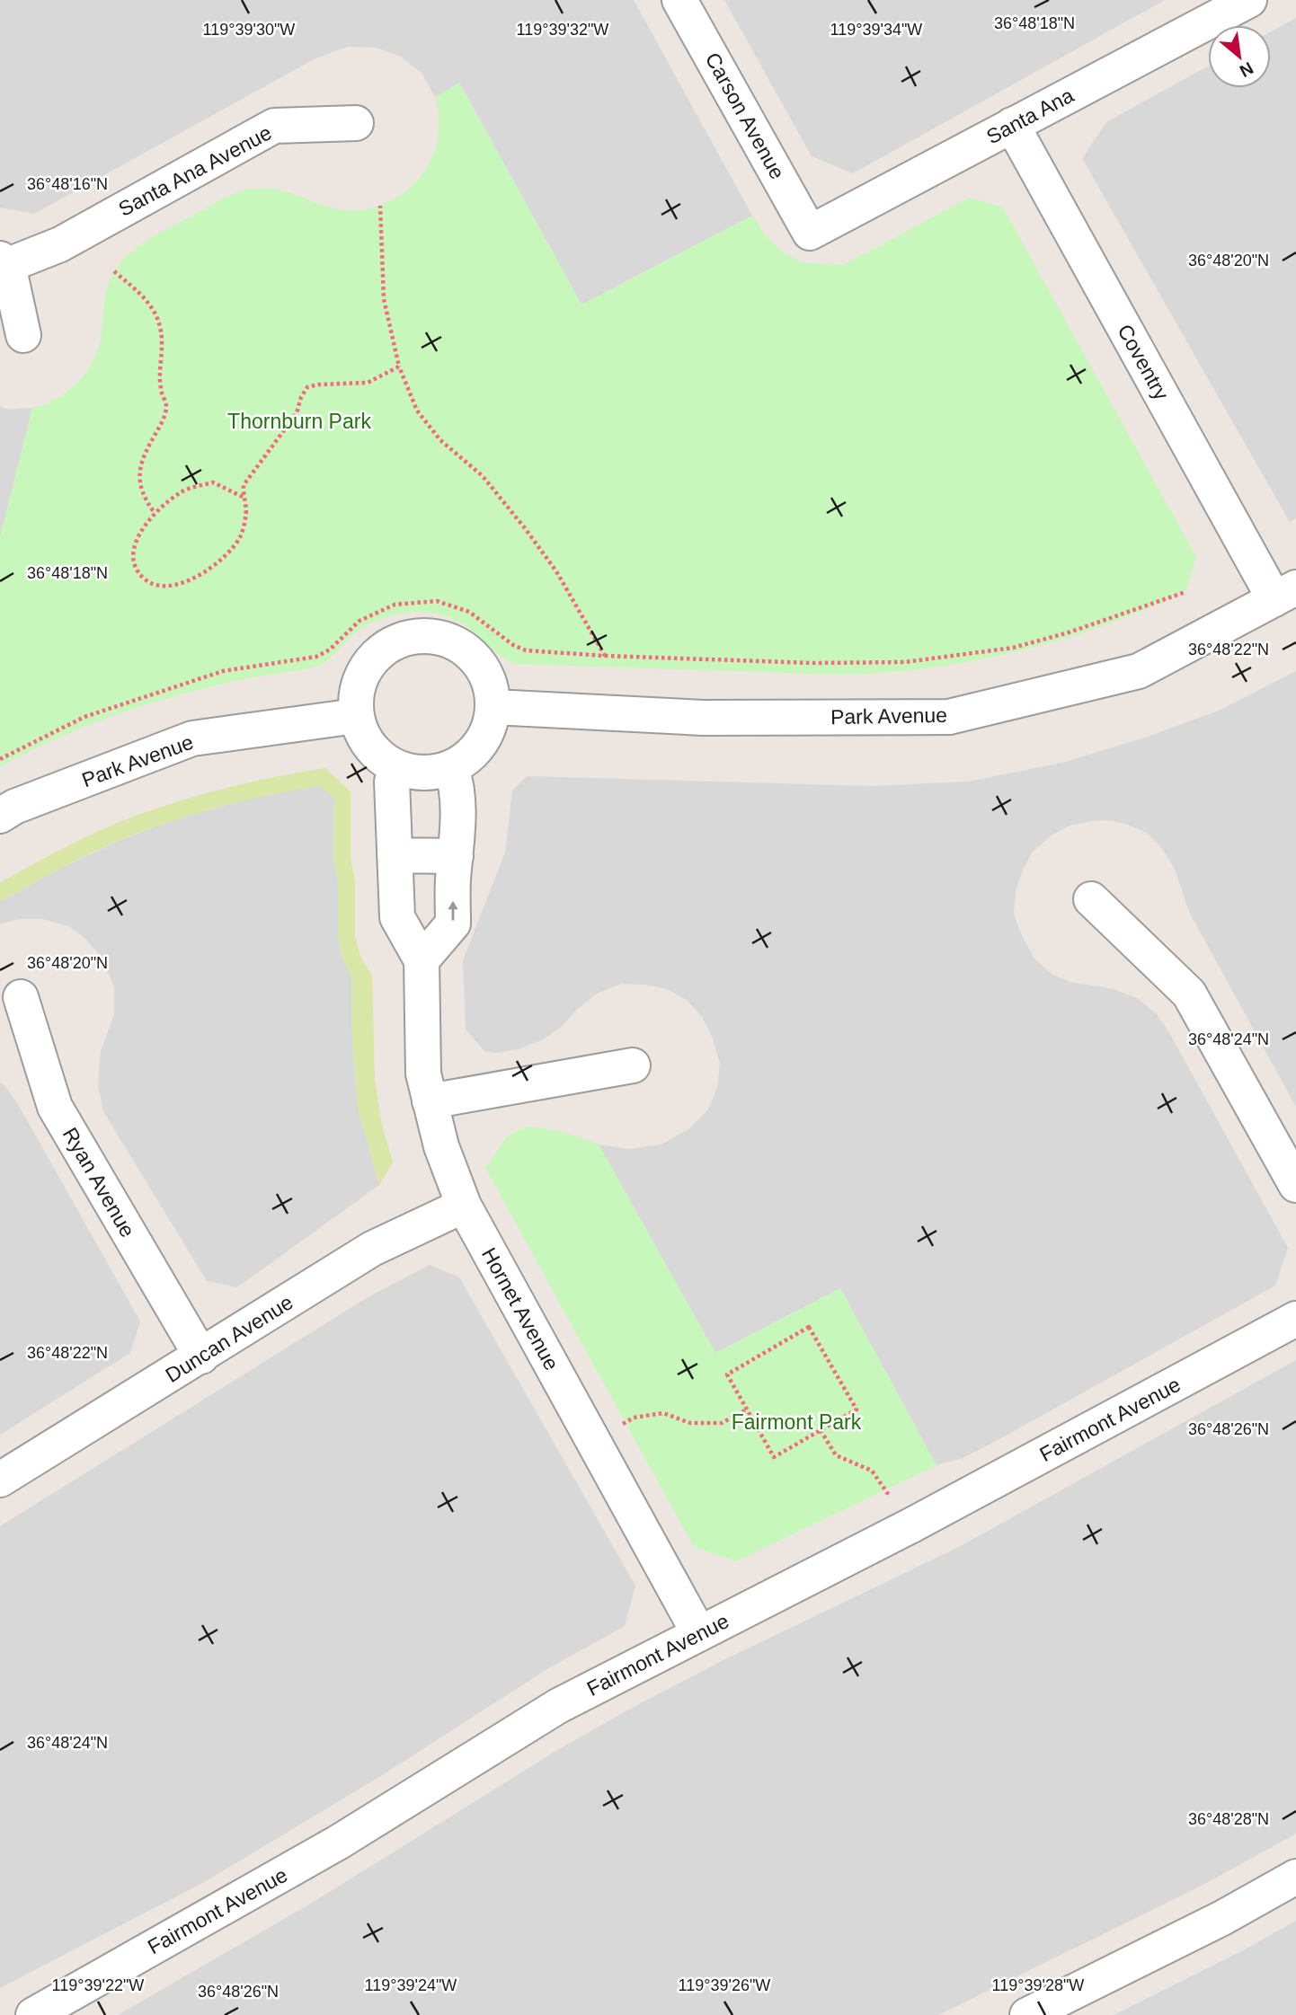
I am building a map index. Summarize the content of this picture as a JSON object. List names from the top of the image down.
{
  "streets": {
    "street": [
      "Carson Avenue",
      "Santa Ana",
      "Santa Ana Avenue",
      "Coventry",
      "Park Avenue",
      "Ryan Avenue",
      "Hornet Avenue",
      "Duncan Avenue",
      "Fairmont Avenue"
    ]
  },
  "crossings": [
    ["Carson Avenue", "Santa Ana"],
    ["Santa Ana", "Coventry"],
    ["Coventry", "Park Avenue"],
    ["Park Avenue", "Hornet Avenue"],
    ["Ryan Avenue", "Duncan Avenue"],
    ["Hornet Avenue", "Duncan Avenue"],
    ["Hornet Avenue", "Fairmont Avenue"]
  ],
  "parks": ["Thornburn Park", "Fairmont Park"],
  "north": "bottom right",
  "coordinates": [
    "36°48'18\"N",
    "119°39'30\"W",
    "119°39'32\"W",
    "119°39'34\"W",
    "36°48'16\"N",
    "36°48'20\"N",
    "36°48'22\"N",
    "36°48'24\"N",
    "36°48'26\"N",
    "36°48'28\"N",
    "119°39'22\"W",
    "119°39'24\"W",
    "119°39'26\"W",
    "119°39'28\"W"
  ]
}
